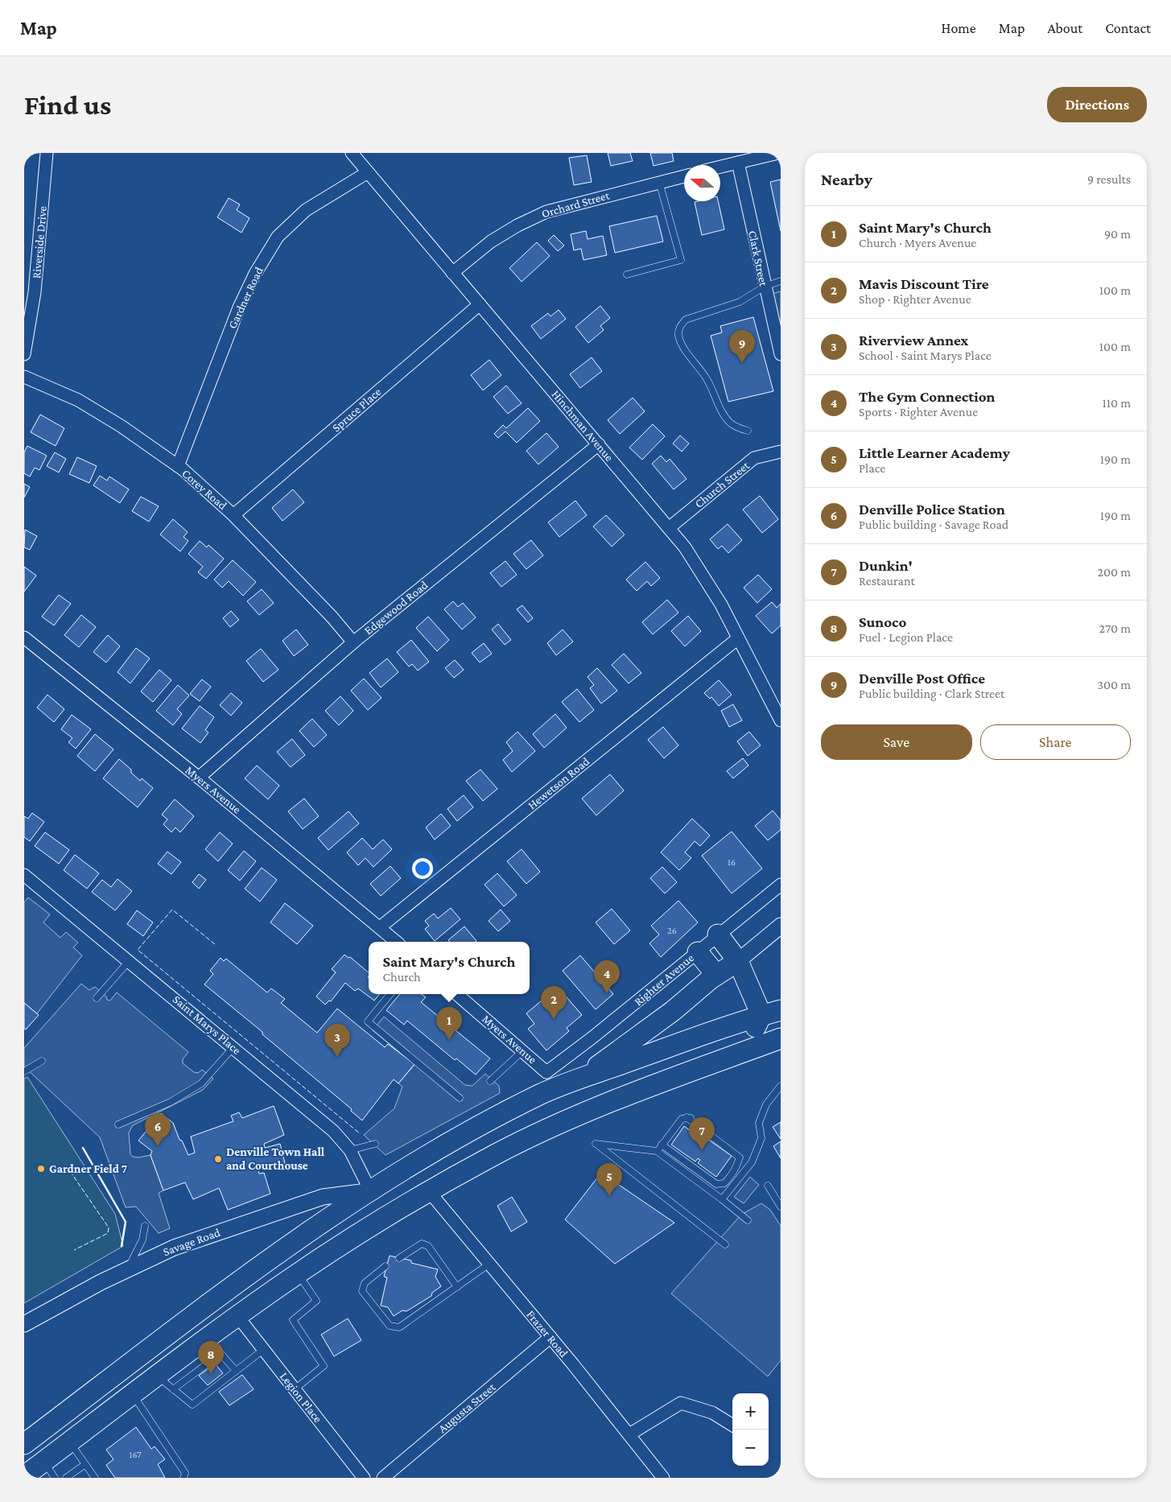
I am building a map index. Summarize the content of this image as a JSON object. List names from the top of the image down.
{
  "streets": {
    "street": [
      "Orchard Street",
      "Riverside Drive",
      "Clark Street",
      "Gardner Road",
      "Spruce Place",
      "Hinchman Avenue",
      "Church Street",
      "Corey Road",
      "Edgewood Road",
      "Hewetson Road",
      "Myers Avenue",
      "Righter Avenue",
      "Saint Marys Place",
      "Savage Road",
      "Frazer Road",
      "Legion Place",
      "Augusta Street"
    ]
  },
  "crossings": [
    ["Orchard Street", "Hinchman Avenue"],
    ["Gardner Road", "Hinchman Avenue"],
    ["Gardner Road", "Corey Road"],
    ["Spruce Place", "Hinchman Avenue"],
    ["Spruce Place", "Corey Road"],
    ["Hinchman Avenue", "Church Street"],
    ["Hinchman Avenue", "Edgewood Road"],
    ["Hinchman Avenue", "Hewetson Road"],
    ["Corey Road", "Edgewood Road"],
    ["Edgewood Road", "Myers Avenue"],
    ["Hewetson Road", "Myers Avenue"],
    ["Myers Avenue", "Righter Avenue"],
    ["Saint Marys Place", "Savage Road"],
    ["Frazer Road", "Augusta Street"]
  ],
  "places": ["Denville Town Hall and Courthouse", "Gardner Field 7"],
  "house_numbers": ["16", "26", "167"],
  "north": "left",
  "page": {
    "header": "Map",
    "nav": [
      "Home",
      "Map",
      "About",
      "Contact"
    ],
    "buttons": [
      "Directions",
      ["Save", "Share"]
    ],
    "title": "Find us",
    "heading": ["Nearby", "9 results"],
    "list": [
      {
        "mark": "1",
        "name": "Saint Mary's Church",
        "note": "Church · Myers Avenue",
        "value": "90 m"
      },
      {
        "mark": "2",
        "name": "Mavis Discount Tire",
        "note": "Shop · Righter Avenue",
        "value": "100 m"
      },
      {
        "mark": "3",
        "name": "Riverview Annex",
        "note": "School · Saint Marys Place",
        "value": "100 m"
      },
      {
        "mark": "4",
        "name": "The Gym Connection",
        "note": "Sports · Righter Avenue",
        "value": "110 m"
      },
      {
        "mark": "5",
        "name": "Little Learner Academy",
        "note": "Place",
        "value": "190 m"
      },
      {
        "mark": "6",
        "name": "Denville Police Station",
        "note": "Public building · Savage Road",
        "value": "190 m"
      },
      {
        "mark": "7",
        "name": "Dunkin'",
        "note": "Restaurant",
        "value": "200 m"
      },
      {
        "mark": "8",
        "name": "Sunoco",
        "note": "Fuel · Legion Place",
        "value": "270 m"
      },
      {
        "mark": "9",
        "name": "Denville Post Office",
        "note": "Public building · Clark Street",
        "value": "300 m"
      }
    ],
    "pins": [
      "9",
      "4",
      "2",
      "1",
      "3",
      "6",
      "7",
      "5",
      "8"
    ],
    "popup": ["Saint Mary's Church", "Church"],
    "map_buttons": ["+", "−"]
  }
}
